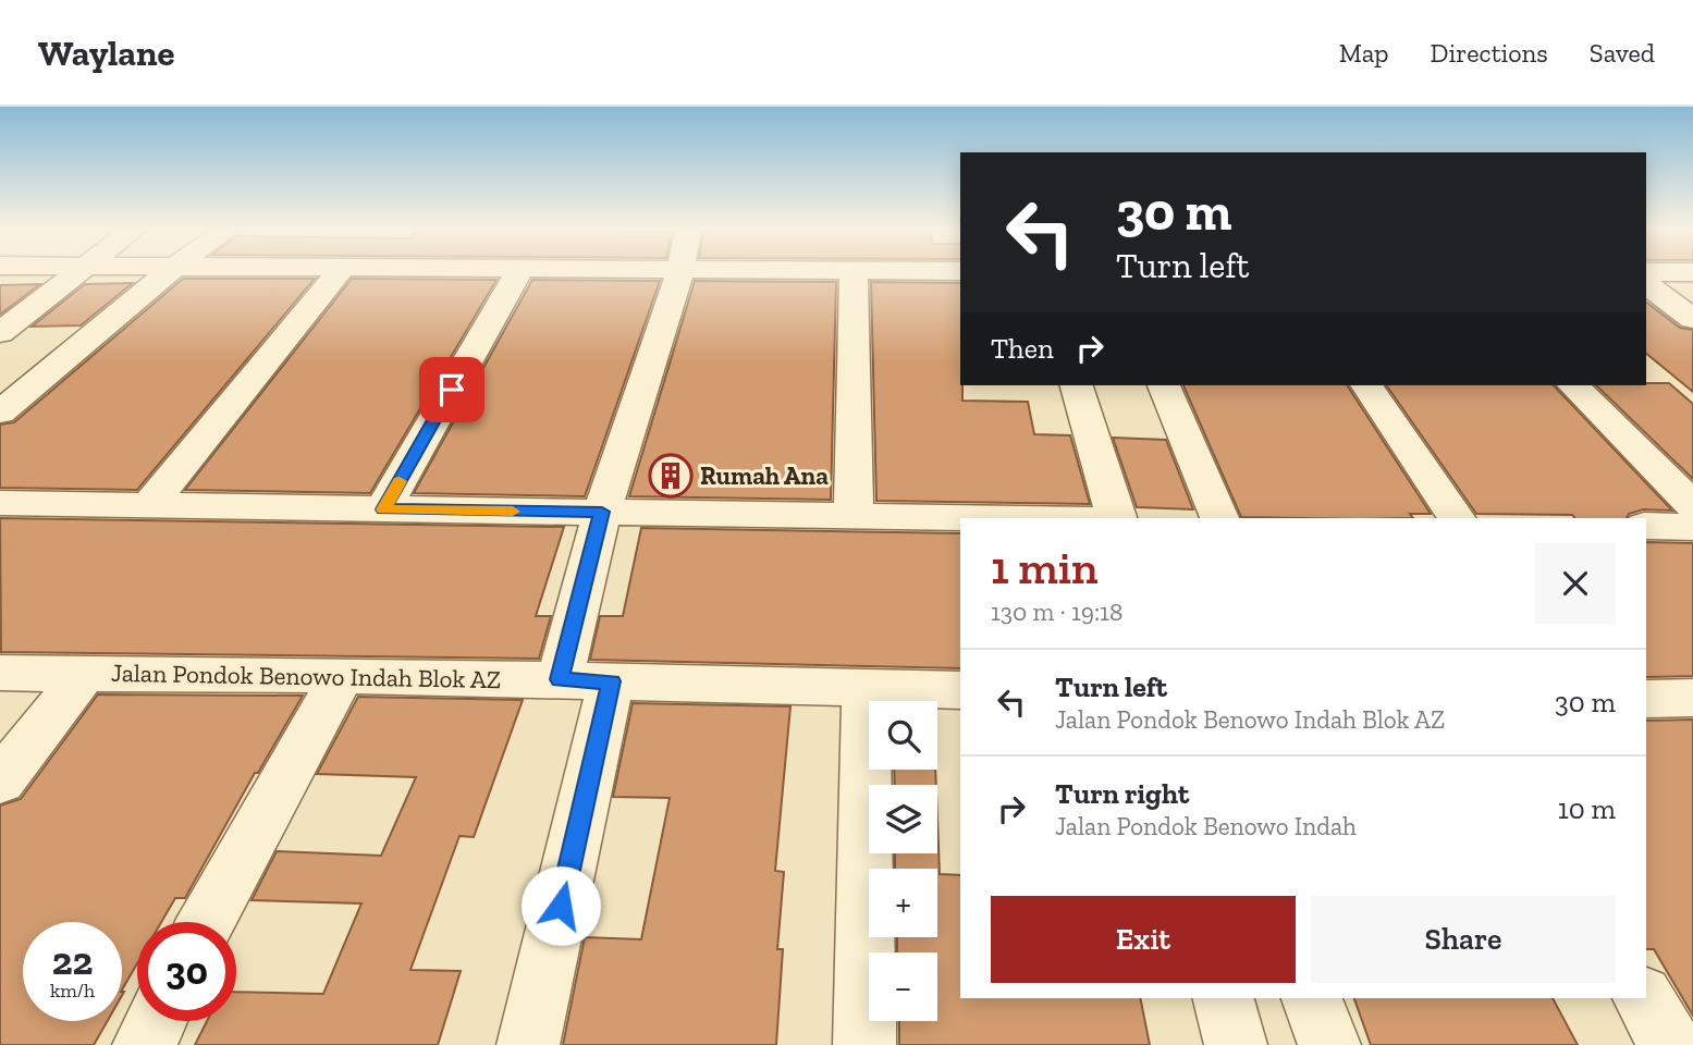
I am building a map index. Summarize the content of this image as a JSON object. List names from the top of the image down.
{
  "streets": {
    "street": ["Jalan Pondok Benowo Indah Blok AZ"]
  },
  "places": {
    "building": ["Rumah Ana"]
  },
  "page": {
    "header": "Waylane",
    "nav": ["Map", "Directions", "Saved"],
    "turn": ["30 m", "Turn left"],
    "then": "Then",
    "heading": ["1 min", "130 m · 19:18"],
    "list": [
      {
        "name": "Turn left",
        "note": "Jalan Pondok Benowo Indah Blok AZ",
        "value": "30 m"
      },
      {
        "name": "Turn right",
        "note": "Jalan Pondok Benowo Indah",
        "value": "10 m"
      }
    ],
    "map_buttons": ["+", "−"],
    "buttons": ["Exit", "Share"],
    "speed": "22 km/h",
    "limit": "30"
  }
}
